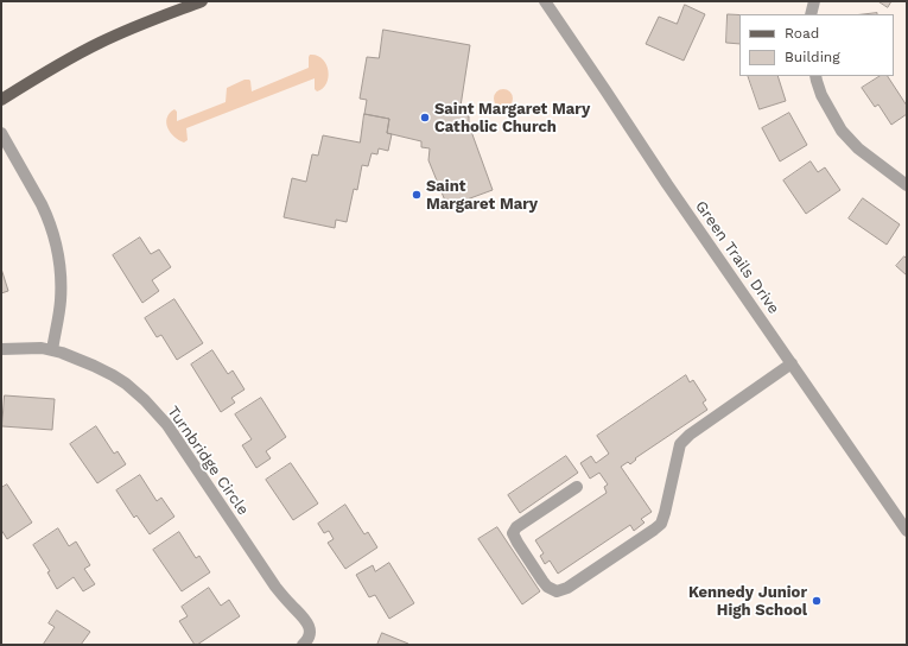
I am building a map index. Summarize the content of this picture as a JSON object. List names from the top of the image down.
{
  "streets": {
    "street": ["Green Trails Drive", "Turnbridge Circle"]
  },
  "places": ["Saint Margaret Mary Catholic Church", "Saint Margaret Mary", "Kennedy Junior High School"],
  "legend": ["Road", "Building"]
}
